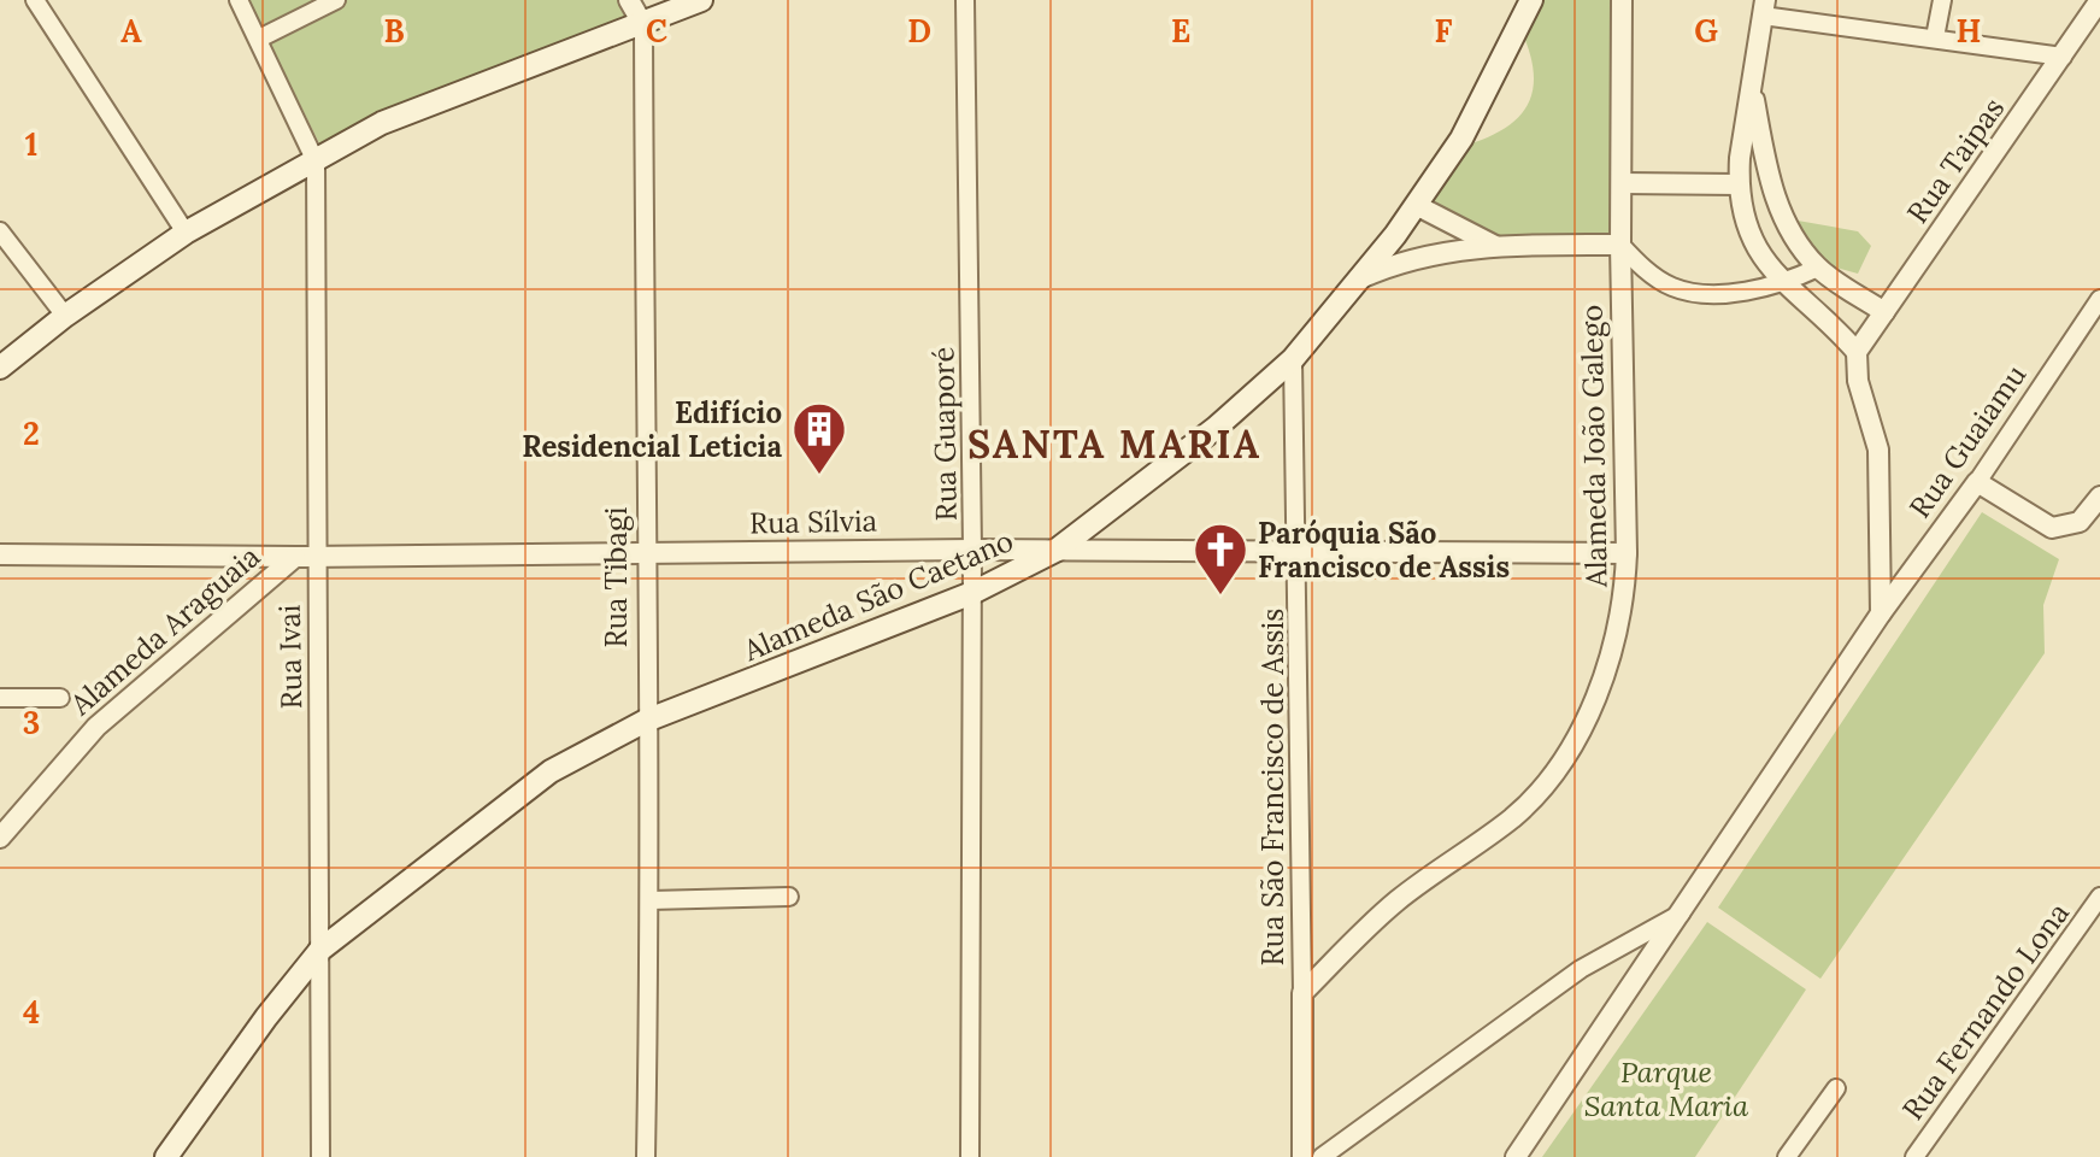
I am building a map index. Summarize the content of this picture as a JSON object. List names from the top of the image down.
{
  "streets": {
    "main road": ["Alameda São Caetano"],
    "street": [
      "Rua Taipas",
      "Rua Guaporé",
      "Rua Guaiamu",
      "Alameda João Galego",
      "Rua Sílvia",
      "Rua Tibagi",
      "Alameda Araguaia",
      "Rua Ivai",
      "Rua São Francisco de Assis",
      "Rua Fernando Lona"
    ]
  },
  "crossings": [
    ["Rua Guaporé", "Rua Sílvia"],
    ["Rua Guaporé", "Alameda São Caetano"],
    ["Alameda João Galego", "Rua Sílvia"],
    ["Alameda João Galego", "Rua São Francisco de Assis"],
    ["Rua Sílvia", "Rua Tibagi"],
    ["Rua Sílvia", "Alameda São Caetano"],
    ["Rua Sílvia", "Alameda Araguaia"],
    ["Rua Sílvia", "Rua Ivai"],
    ["Rua Sílvia", "Rua São Francisco de Assis"],
    ["Rua Tibagi", "Alameda São Caetano"],
    ["Alameda São Caetano", "Rua Ivai"],
    ["Alameda São Caetano", "Rua São Francisco de Assis"],
    ["Alameda Araguaia", "Rua Ivai"]
  ],
  "districts": ["SANTA MARIA"],
  "parks": ["Parque Santa Maria"],
  "places": {
    "building": ["Edifício Residencial Leticia"],
    "church": ["Paróquia São Francisco de Assis"]
  },
  "grid": {
    "columns": [
      "A",
      "B",
      "C",
      "D",
      "E",
      "F",
      "G",
      "H"
    ],
    "rows": [
      "1",
      "2",
      "3",
      "4"
    ]
  }
}
